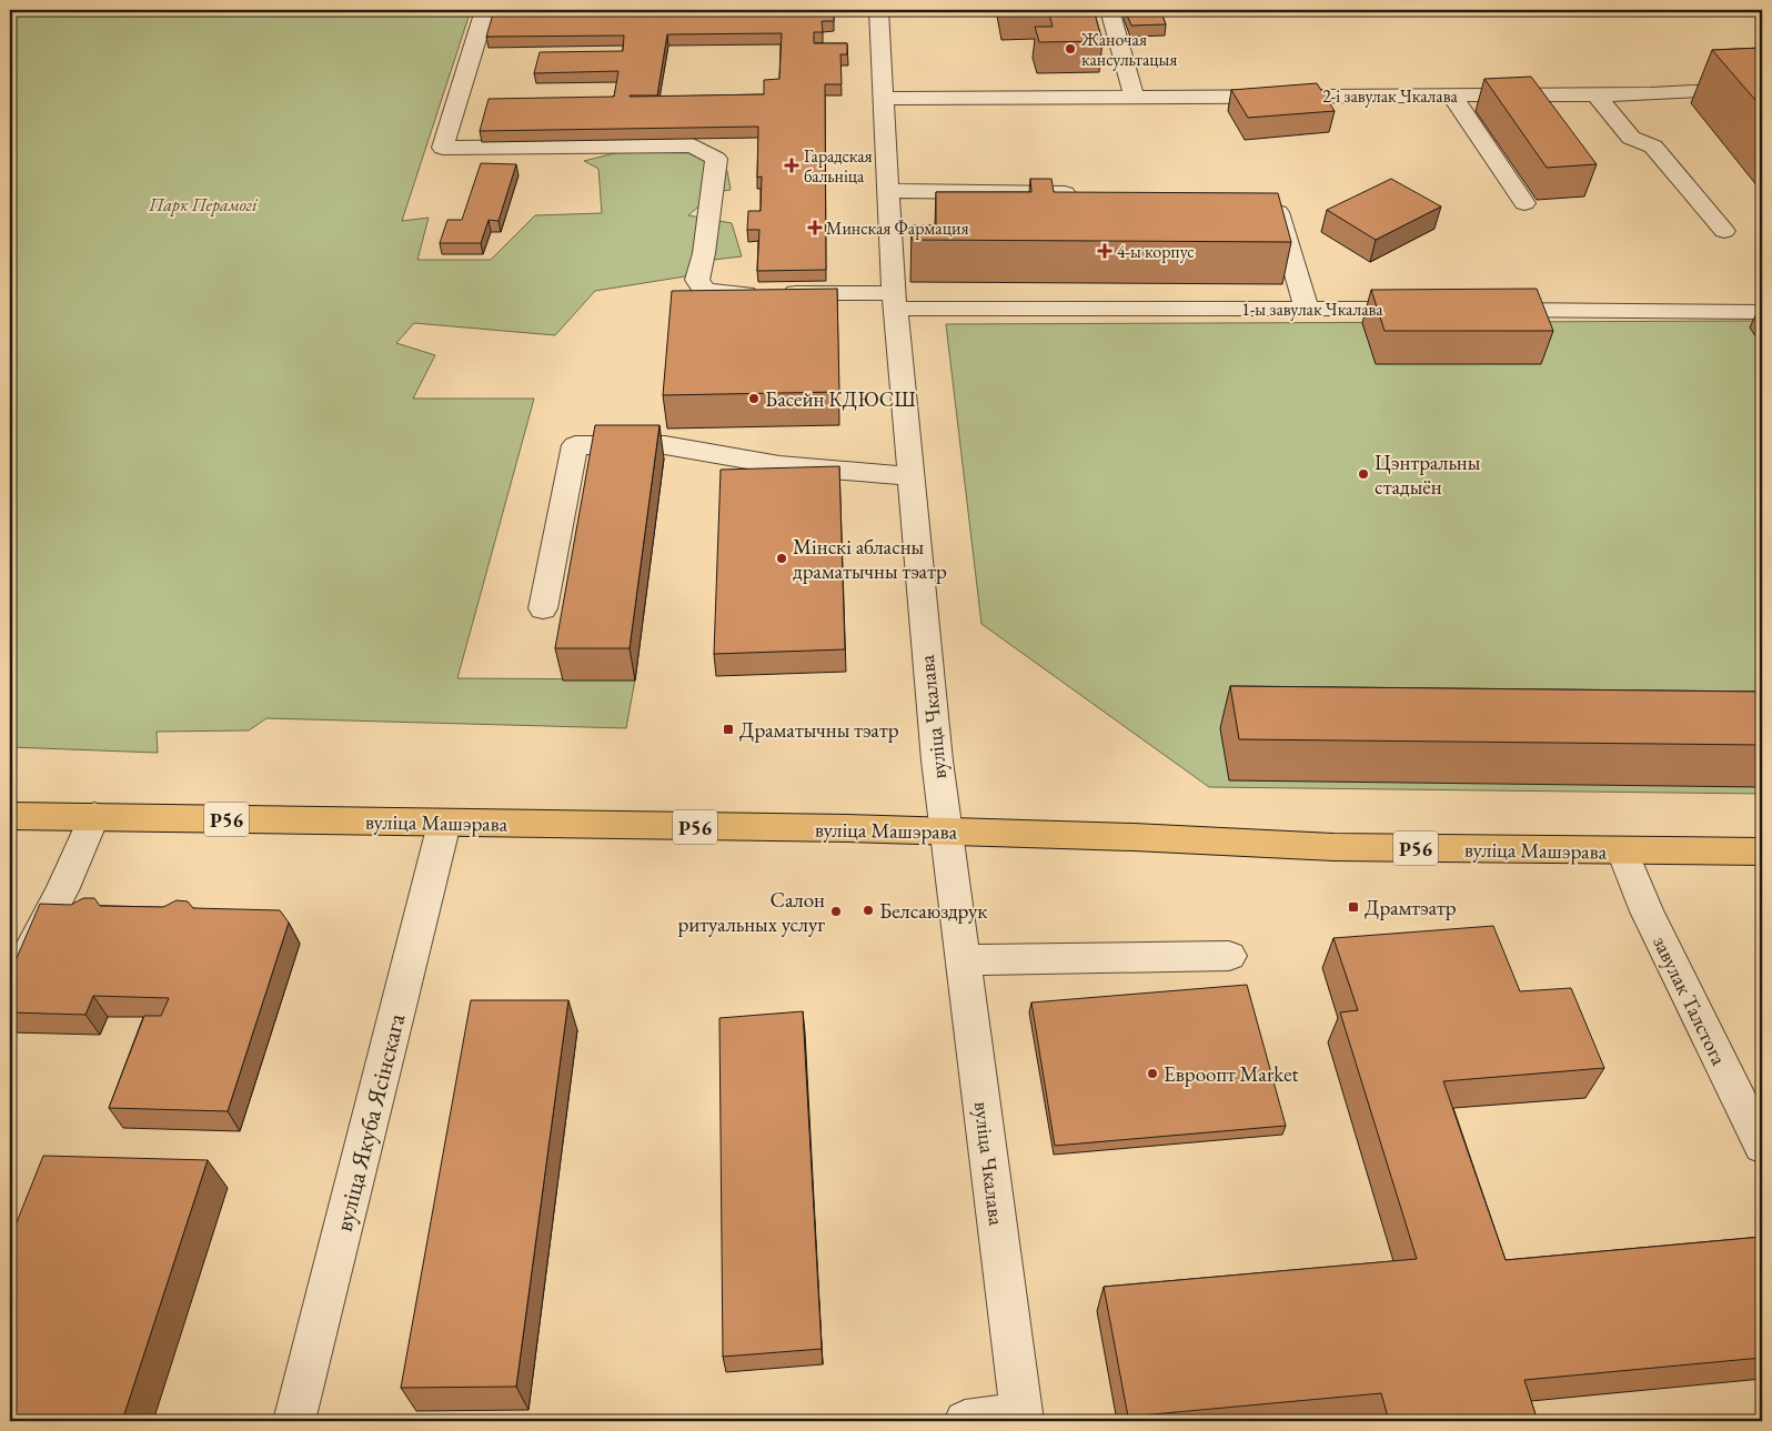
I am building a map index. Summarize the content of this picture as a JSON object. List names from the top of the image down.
{
  "streets": {
    "main road": ["Р56", "вуліца Машэрава"],
    "street": [
      "2-і завулак Чкалава",
      "1-ы завулак Чкалава",
      "вуліца Чкалава",
      "завулак Талстога",
      "вуліца Якуба Ясінскага"
    ]
  },
  "crossings": [
    ["2-і завулак Чкалава", "вуліца Чкалава"],
    ["1-ы завулак Чкалава", "вуліца Чкалава"],
    ["вуліца Чкалава", "вуліца Машэрава"],
    ["вуліца Машэрава", "завулак Талстога"],
    ["вуліца Машэрава", "вуліца Якуба Ясінскага"]
  ],
  "parks": ["Парк Перамогі"],
  "places": {
    "other": [
      "Жаночая кансультацыя",
      "Басейн КДЮСШ",
      "Цэнтральны стадыён",
      "Мінскі абласны драматычны тэатр",
      "Белсаюздрук",
      "Салон ритуальных услуг",
      "Евроопт Market"
    ],
    "health": ["Гарадская бальніца", "Минская Фармация", "4-ы корпус"],
    "transit": ["Драматычны тэатр", "Драмтэатр"]
  }
}
